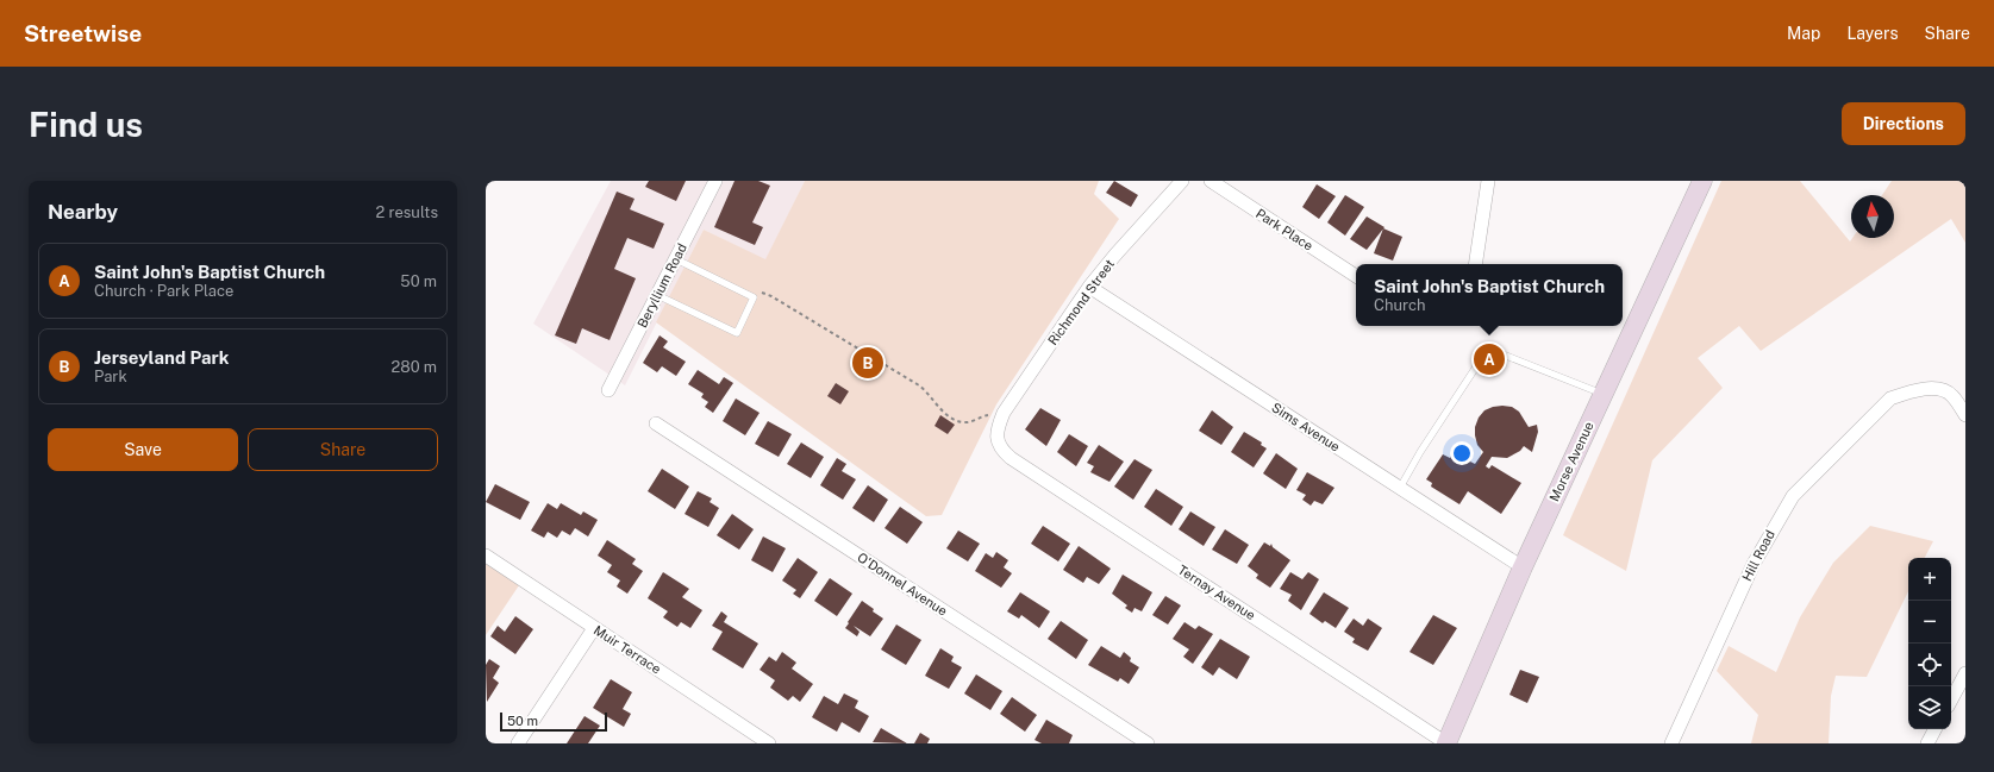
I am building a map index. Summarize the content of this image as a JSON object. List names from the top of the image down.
{
  "streets": {
    "street": [
      "Park Place",
      "Beryllium Road",
      "Richmond Street",
      "Sims Avenue",
      "Morse Avenue",
      "Hill Road",
      "O'Donnel Avenue",
      "Ternay Avenue",
      "Muir Terrace"
    ]
  },
  "crossings": [
    ["Richmond Street", "Sims Avenue"],
    ["Richmond Street", "Ternay Avenue"],
    ["Sims Avenue", "Morse Avenue"],
    ["Morse Avenue", "Ternay Avenue"]
  ],
  "scale_bar": "50 m",
  "north": "top",
  "page": {
    "header": "Streetwise",
    "nav": ["Map", "Layers", "Share"],
    "buttons": [
      "Directions",
      ["Save", "Share"]
    ],
    "title": "Find us",
    "heading": ["Nearby", "2 results"],
    "list": [
      {
        "mark": "A",
        "name": "Saint John's Baptist Church",
        "note": "Church · Park Place",
        "value": "50 m"
      },
      {
        "mark": "B",
        "name": "Jerseyland Park",
        "note": "Park",
        "value": "280 m"
      }
    ],
    "popup": ["Saint John's Baptist Church", "Church"],
    "pins": ["A", "B"],
    "map_buttons": ["+", "−"],
    "scale": "50 m"
  }
}
